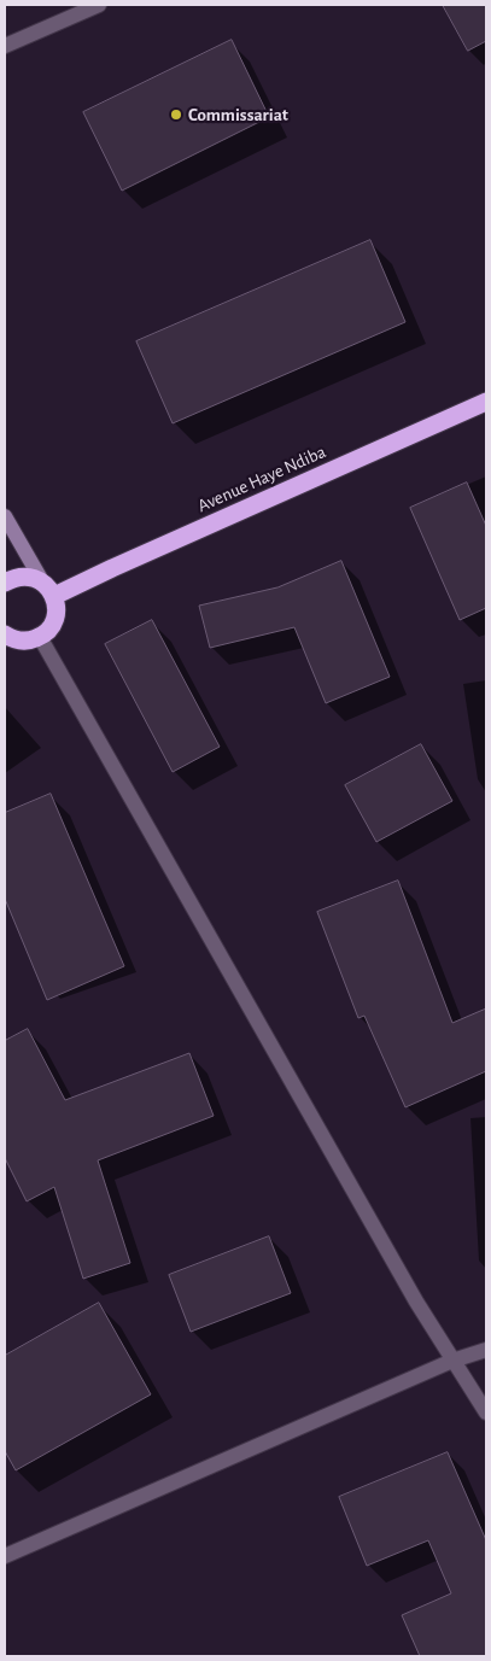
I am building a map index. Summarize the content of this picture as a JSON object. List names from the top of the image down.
{
  "streets": {
    "highway": ["Avenue Haye Ndiba"]
  },
  "places": ["Commissariat"]
}
